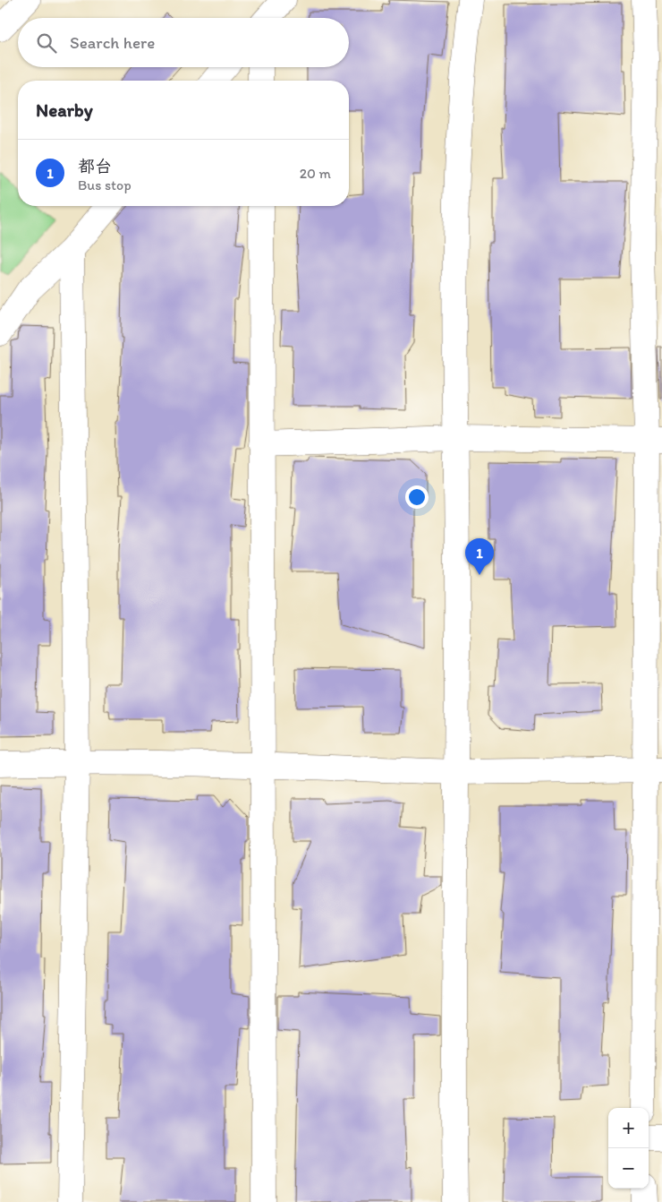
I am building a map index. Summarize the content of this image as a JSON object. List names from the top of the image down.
{
  "page": {
    "search": "Search here",
    "heading": "Nearby",
    "list": [
      {
        "mark": "1",
        "name": "都台",
        "note": "Bus stop",
        "value": "20 m"
      }
    ],
    "pins": "1",
    "map_buttons": ["+", "−"]
  }
}
